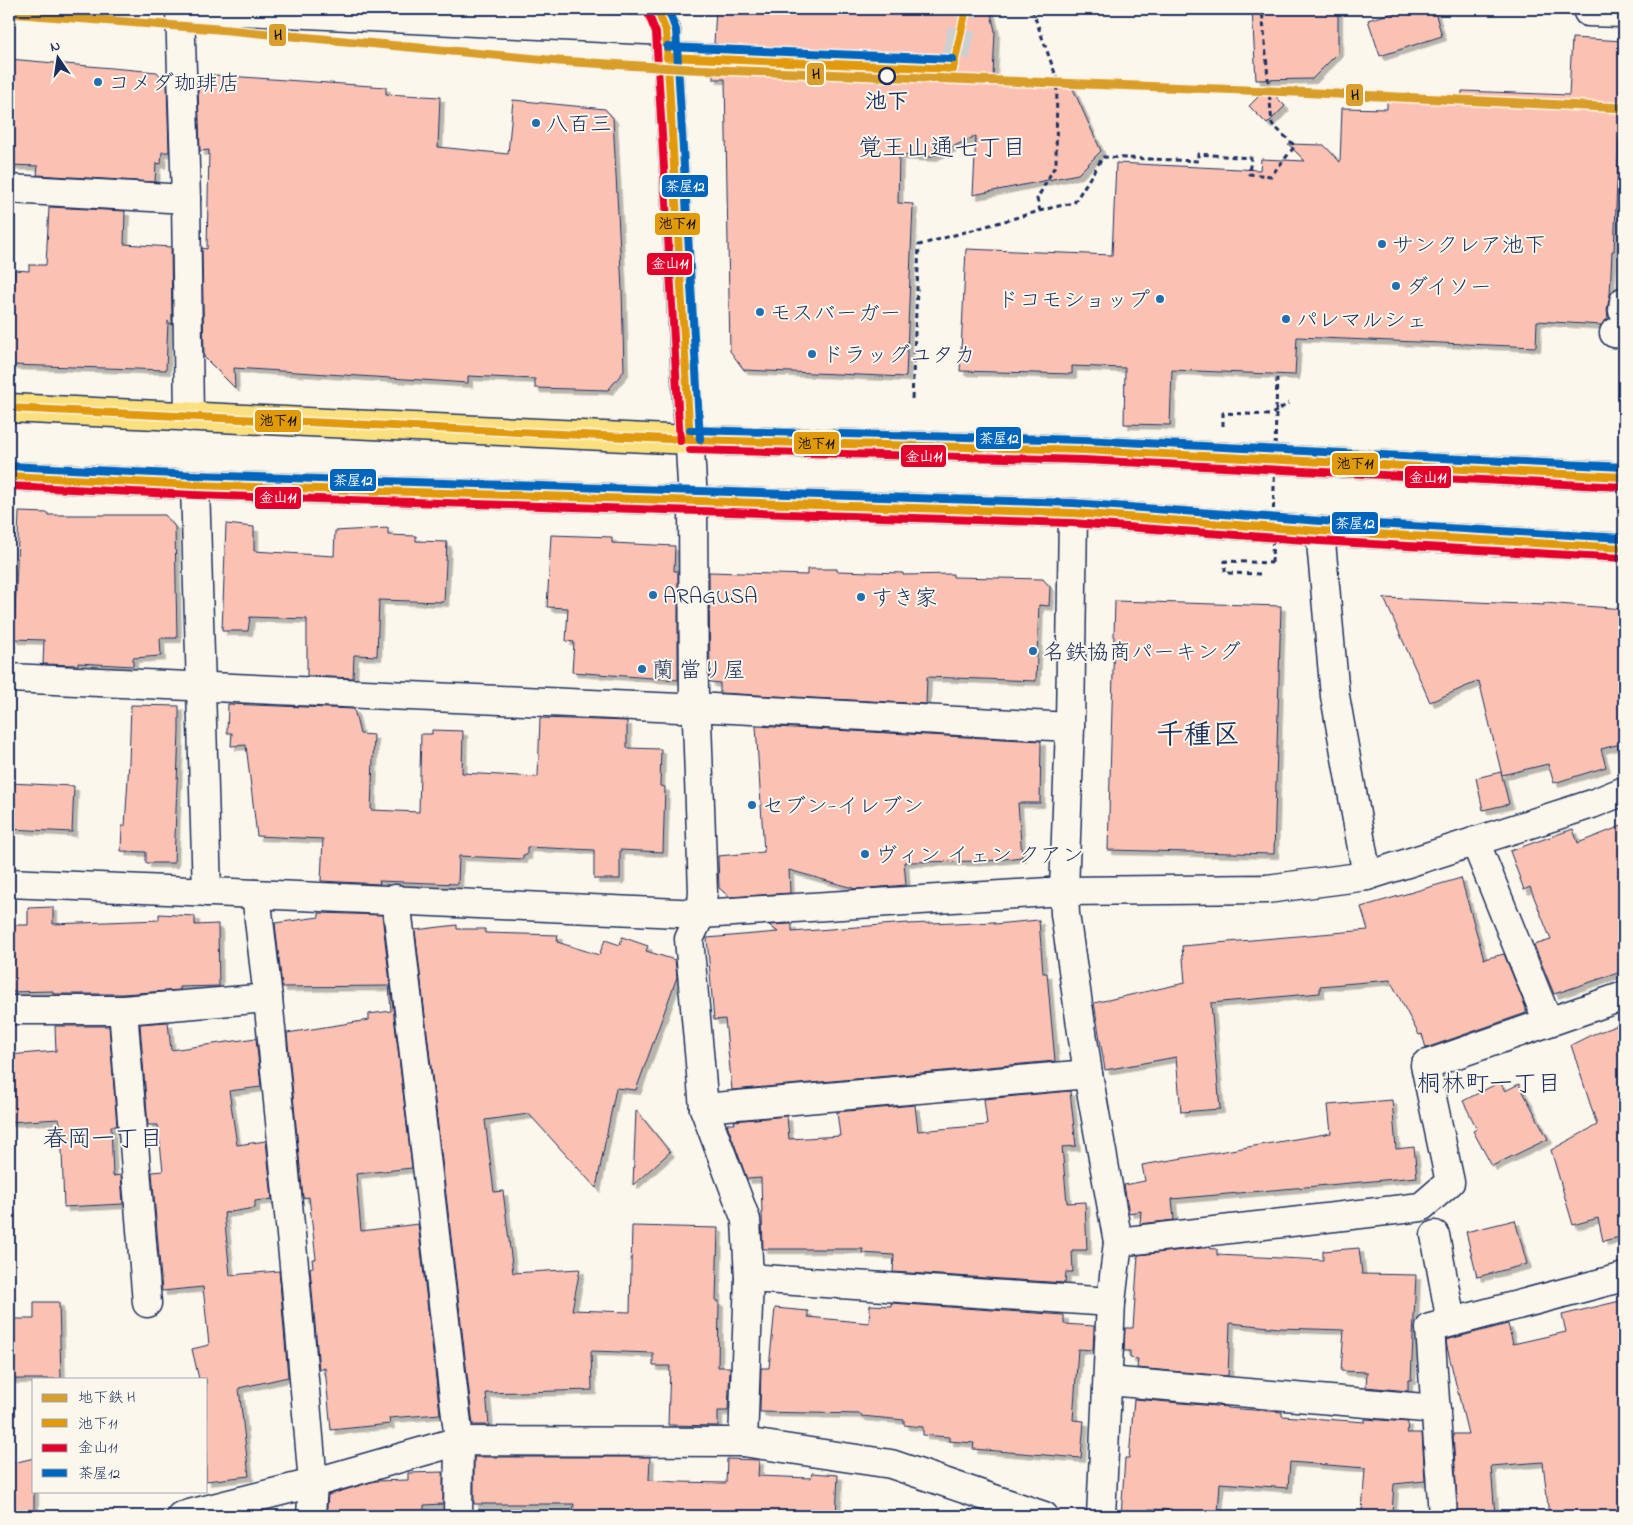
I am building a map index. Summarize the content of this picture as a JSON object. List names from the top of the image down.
{
  "districts": [
    "覚王山通七丁目",
    "千種区",
    "桐林町一丁目",
    "春岡一丁目"
  ],
  "places": [
    "池下",
    "コメダ珈琲店",
    "八百三",
    "サンクレア池下",
    "ダイソー",
    "ドコモショップ",
    "モスバーガー",
    "パレマルシェ",
    "ドラッグユタカ",
    "ARAGUSA",
    "すき家",
    "名鉄協商パーキング",
    "蘭 當り屋",
    "セブン-イレブン",
    "ヴィン イェン クアン"
  ],
  "lines": [
    "transit line 池下11",
    "transit line 茶屋12",
    "metro line H",
    "transit line 金山11"
  ],
  "legend": [
    "地下鉄 H",
    "池下11",
    "金山11",
    "茶屋12"
  ],
  "north": "top"
}
